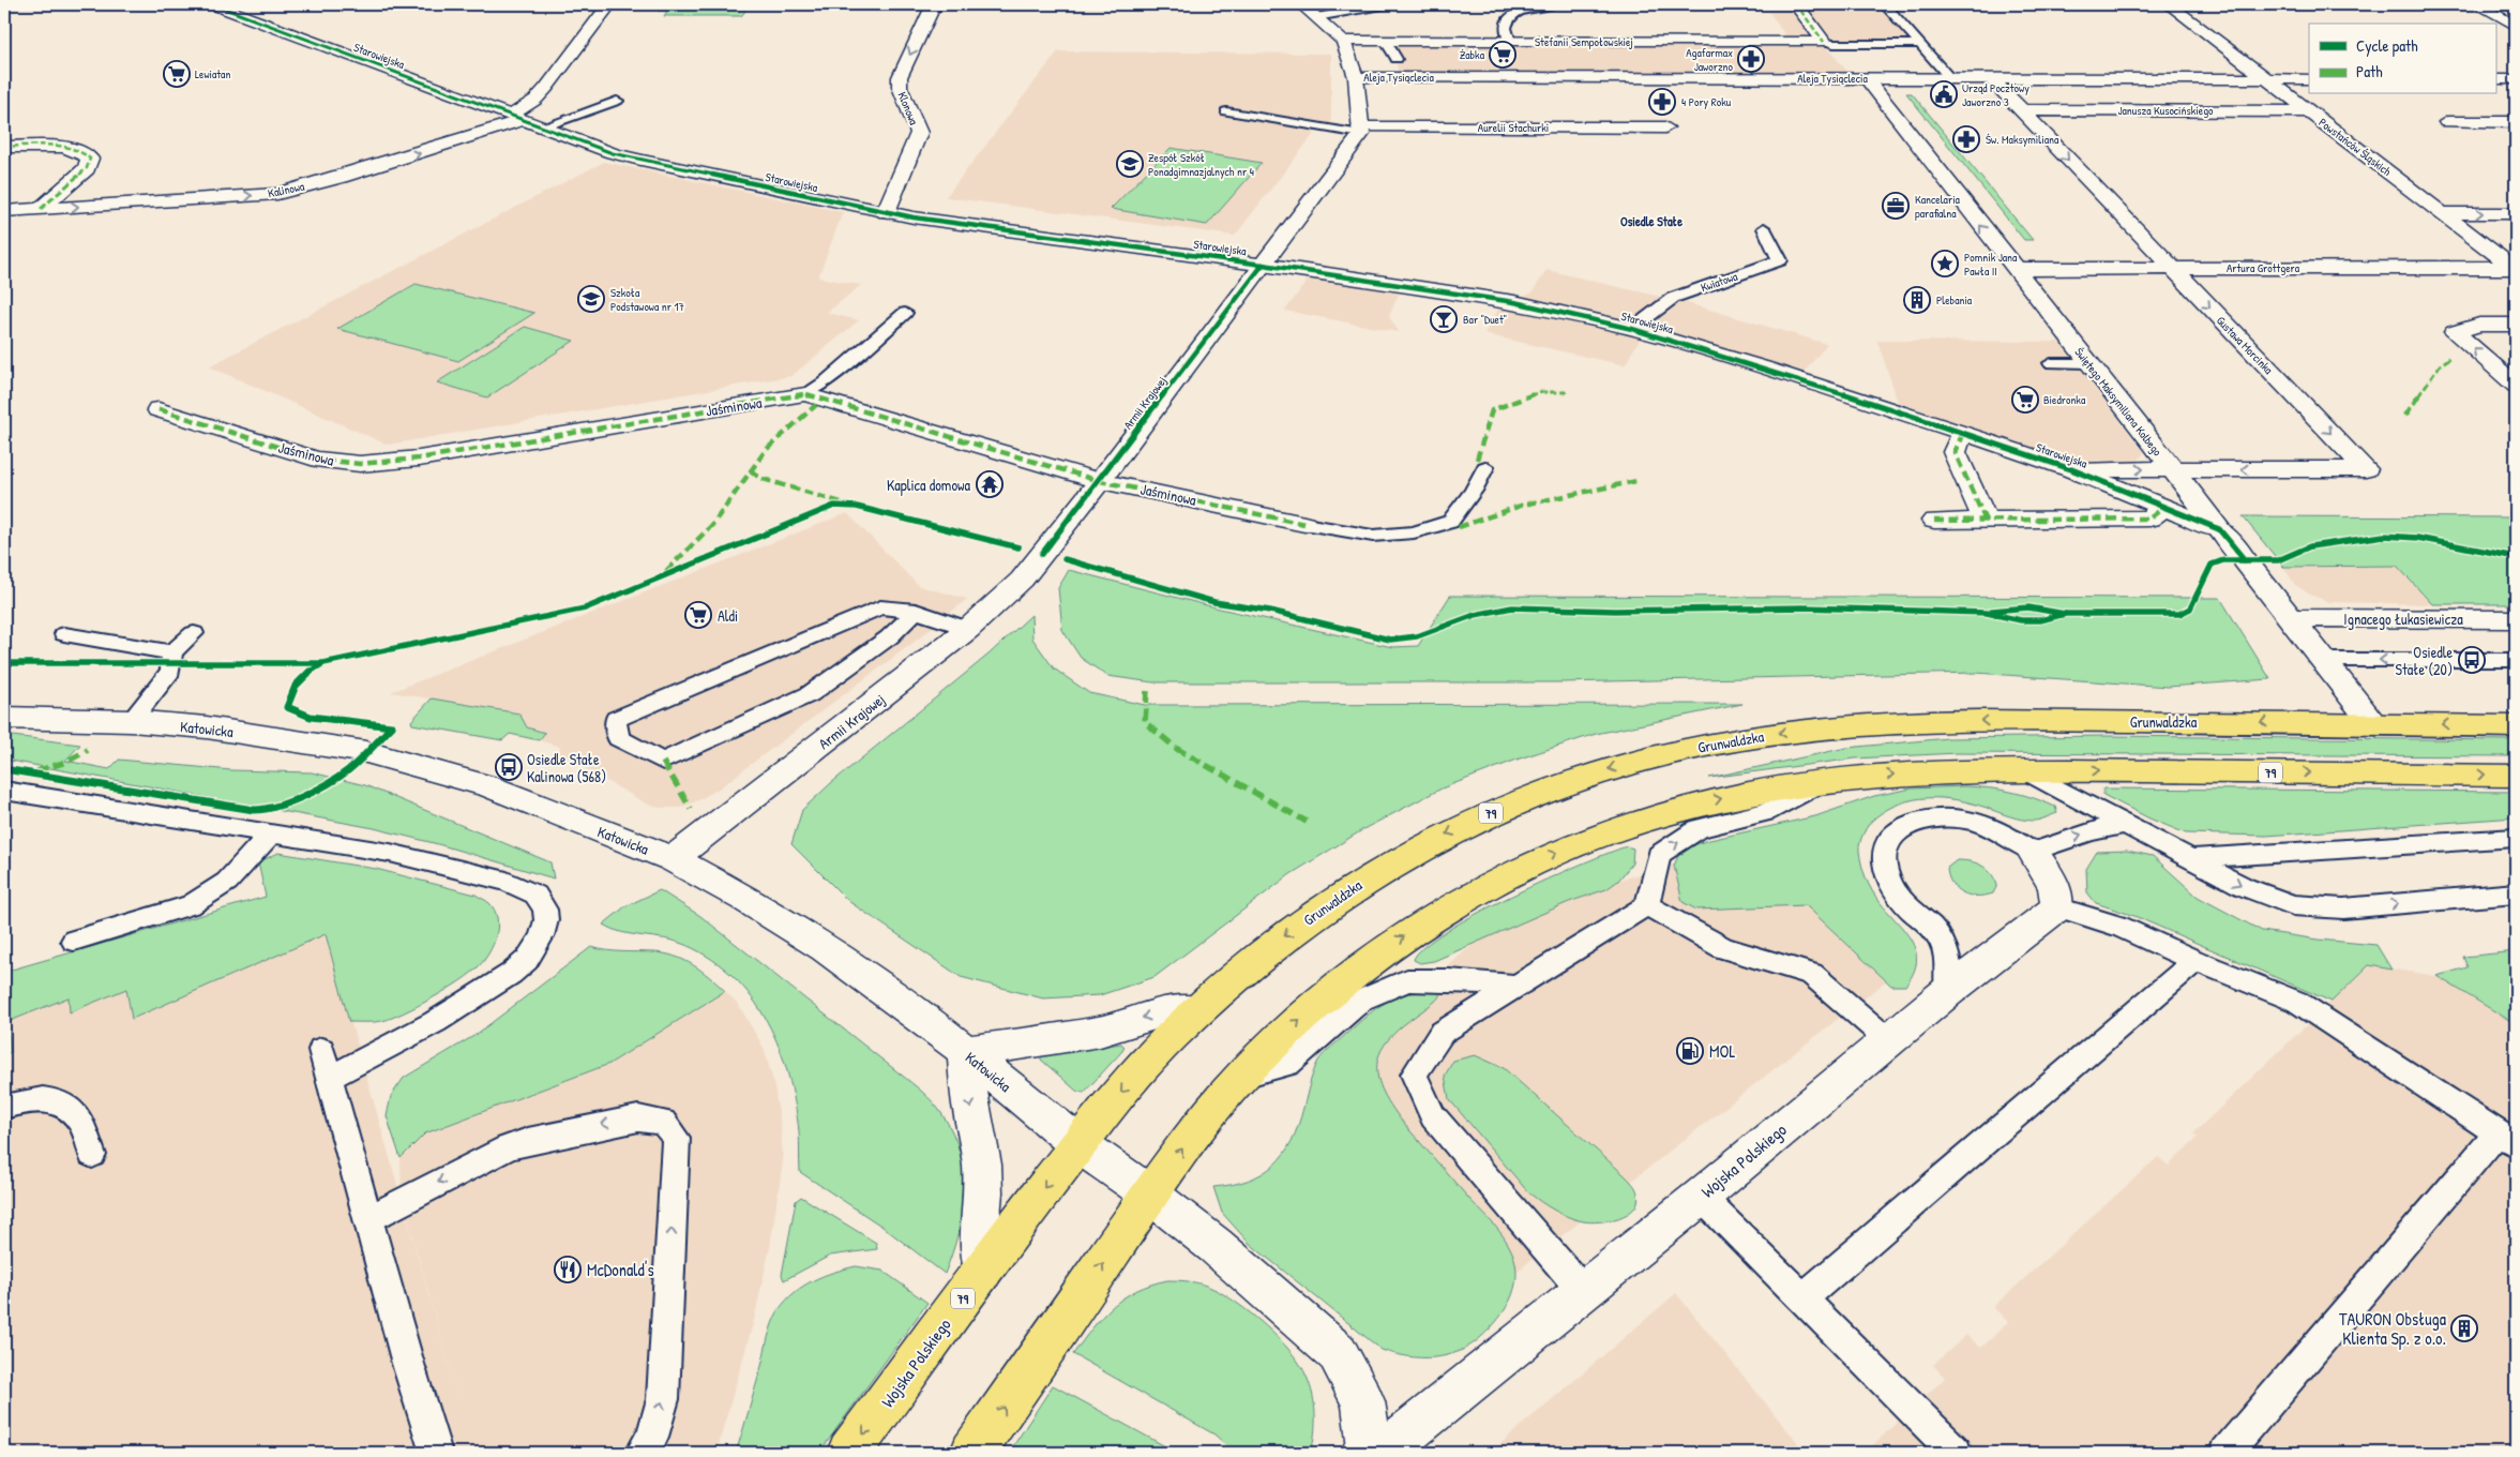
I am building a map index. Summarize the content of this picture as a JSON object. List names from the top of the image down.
{
  "streets": {
    "main road": ["Grunwaldzka", "79", "Wojska Polskiego"],
    "street": [
      "Stefanii Sempołowskiej",
      "Starowiejska",
      "Aleja Tysiąclecia",
      "Klonowa",
      "Janusza Kusocińskiego",
      "Aurelii Stachurki",
      "Powstańców Śląskich",
      "Kalinowa",
      "Artura Grottgera",
      "Gustawa Morcinka",
      "Świętego Maksymiliana Kolbego",
      "Armii Krajowej",
      "Jaśminowa",
      "Ignacego Łukasiewicza",
      "Katowicka"
    ],
    "lane": ["Kwiatowa"]
  },
  "crossings": [
    ["Starowiejska", "Klonowa"],
    ["Starowiejska", "Kalinowa"],
    ["Starowiejska", "Kwiatowa"],
    ["Starowiejska", "Gustawa Morcinka"],
    ["Starowiejska", "Świętego Maksymiliana Kolbego"],
    ["Starowiejska", "Armii Krajowej"],
    ["Aleja Tysiąclecia", "Powstańców Śląskich"],
    ["Aleja Tysiąclecia", "Gustawa Morcinka"],
    ["Aleja Tysiąclecia", "Świętego Maksymiliana Kolbego"],
    ["Janusza Kusocińskiego", "Powstańców Śląskich"],
    ["Janusza Kusocińskiego", "Gustawa Morcinka"],
    ["Aurelii Stachurki", "Armii Krajowej"],
    ["Powstańców Śląskich", "Artura Grottgera"],
    ["Artura Grottgera", "Gustawa Morcinka"],
    ["Artura Grottgera", "Świętego Maksymiliana Kolbego"],
    ["Gustawa Morcinka", "Świętego Maksymiliana Kolbego"],
    ["Świętego Maksymiliana Kolbego", "Ignacego Łukasiewicza"],
    ["Świętego Maksymiliana Kolbego", "Grunwaldzka"],
    ["Armii Krajowej", "Jaśminowa"],
    ["Armii Krajowej", "Katowicka"],
    ["Grunwaldzka", "Katowicka"],
    ["Grunwaldzka", "Wojska Polskiego"],
    ["Katowicka", "79"],
    ["Katowicka", "Wojska Polskiego"]
  ],
  "one_way": ["Klonowa", "Kalinowa"],
  "districts": ["Osiedle Stałe"],
  "places": {
    "supermarket": [
      "Żabka",
      "Lewiatan",
      "Biedronka",
      "Aldi"
    ],
    "pharmacy": ["Agafarmax Jaworzno", "4 Pory Roku", "Św. Maksymiliana"],
    "public building": ["Urząd Pocztowy Jaworzno 3"],
    "school or university": ["Zespół Szkół Ponadgimnazjalnych nr 4", "Szkoła Podstawowa nr 17"],
    "office": ["Kancelaria parafialna"],
    "place": ["Pomnik Jana Pawła II"],
    "building": ["Plebania", "TAURON Obsługa Klienta Sp. z o.o."],
    "bar": ["Bar \"Duet\""],
    "temple": ["Kaplica domowa"],
    "bus stop": ["Osiedle Stałe (20)", "Osiedle Stałe Kalinowa (568)"],
    "fuel station": ["MOL"],
    "restaurant": ["McDonald's"]
  },
  "legend": ["Cycle path", "Path"]
}
